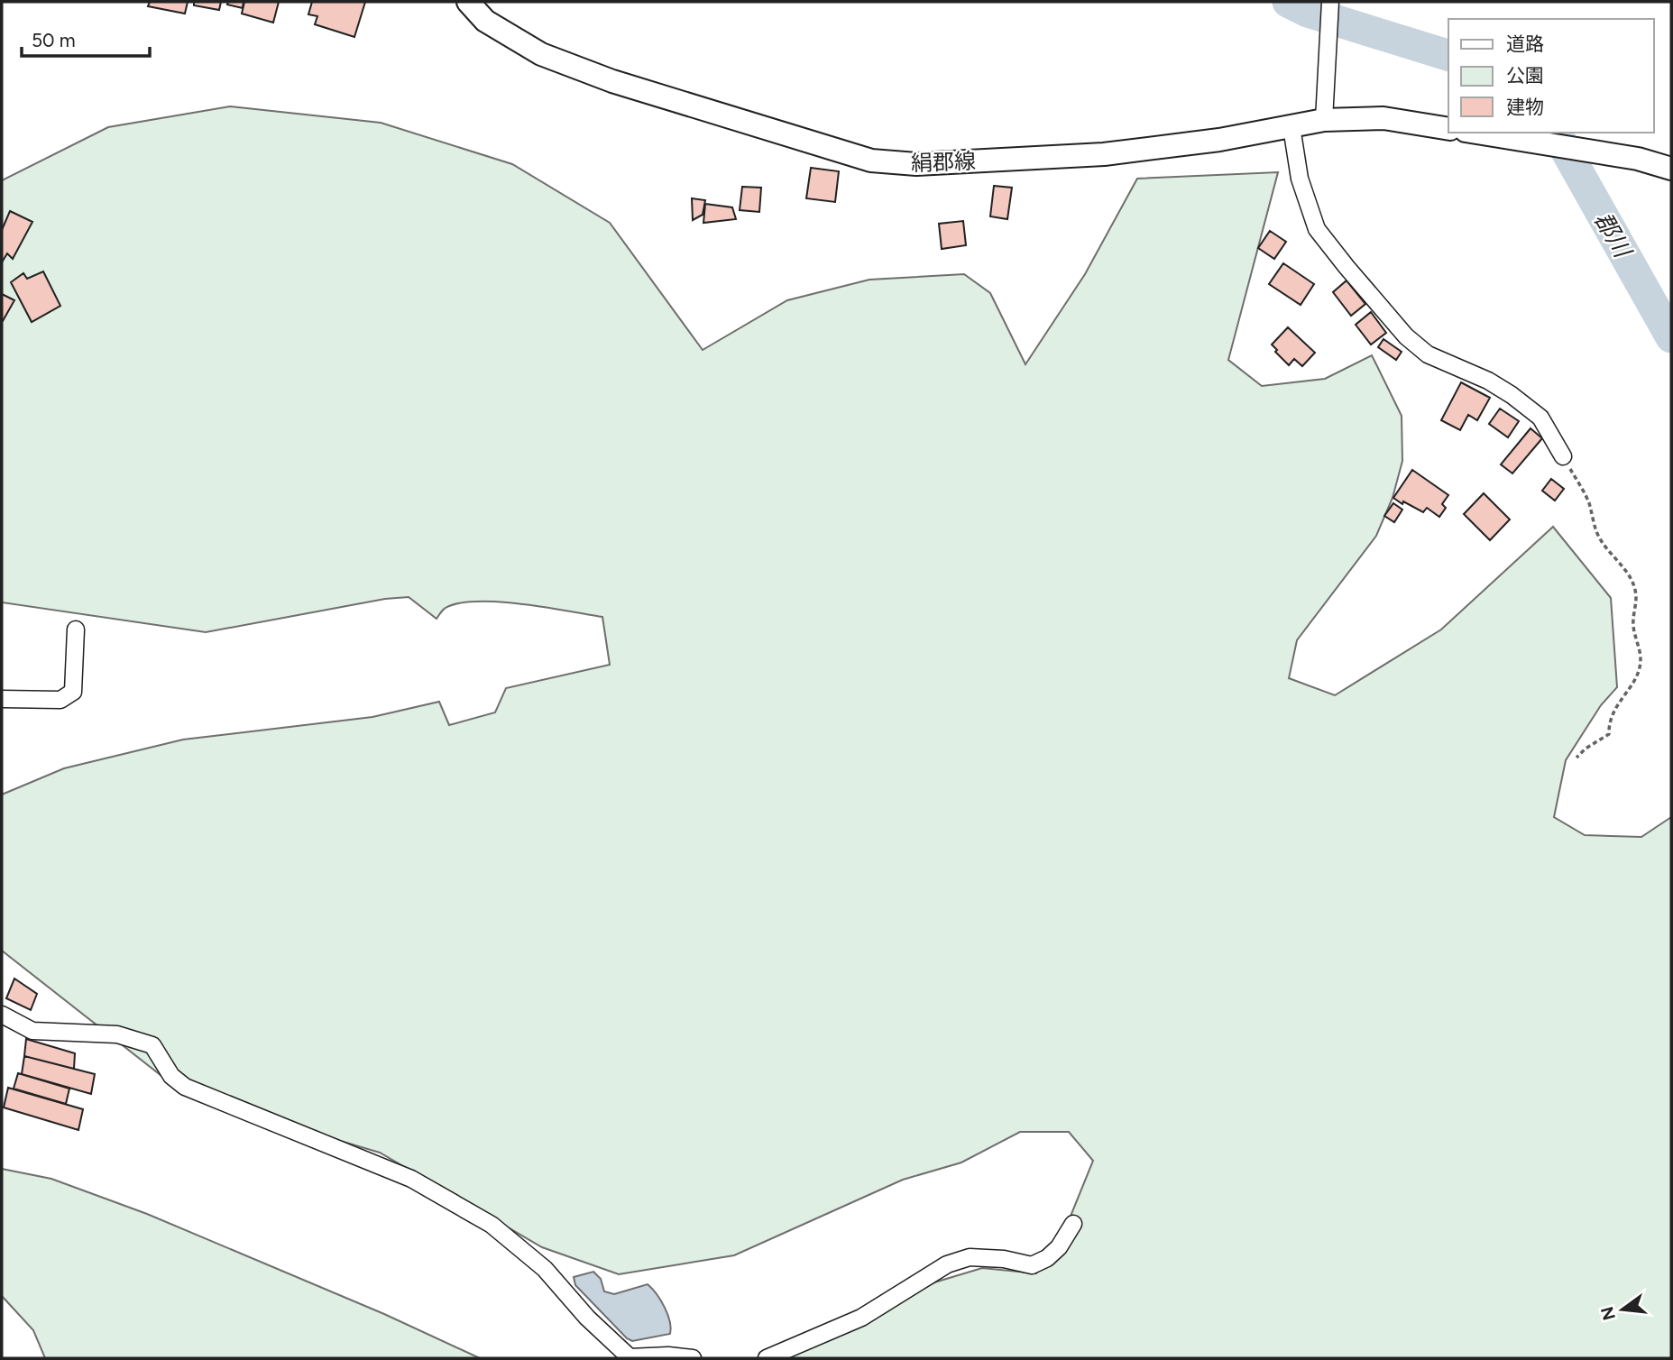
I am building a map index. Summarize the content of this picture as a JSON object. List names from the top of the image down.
{
  "streets": {
    "main road": ["絹郡線"]
  },
  "water": ["郡川"],
  "legend": ["道路", "公園", "建物"],
  "scale_bar": "50 m",
  "north": "left"
}
